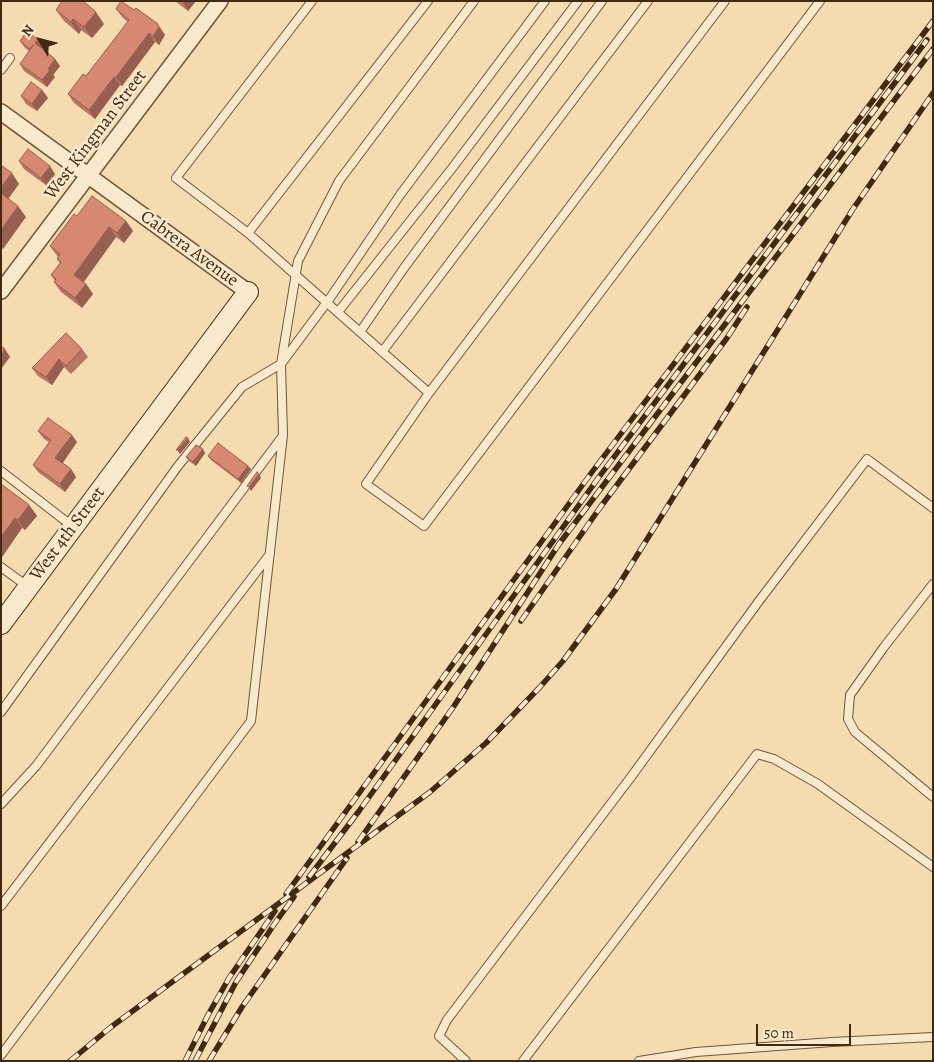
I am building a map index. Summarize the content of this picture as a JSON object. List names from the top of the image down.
{
  "streets": {
    "street": ["West Kingman Street", "Cabrera Avenue", "West 4th Street"]
  },
  "crossings": [
    ["West Kingman Street", "Cabrera Avenue"],
    ["Cabrera Avenue", "West 4th Street"]
  ],
  "scale_bar": "50 m",
  "north": "top left"
}
